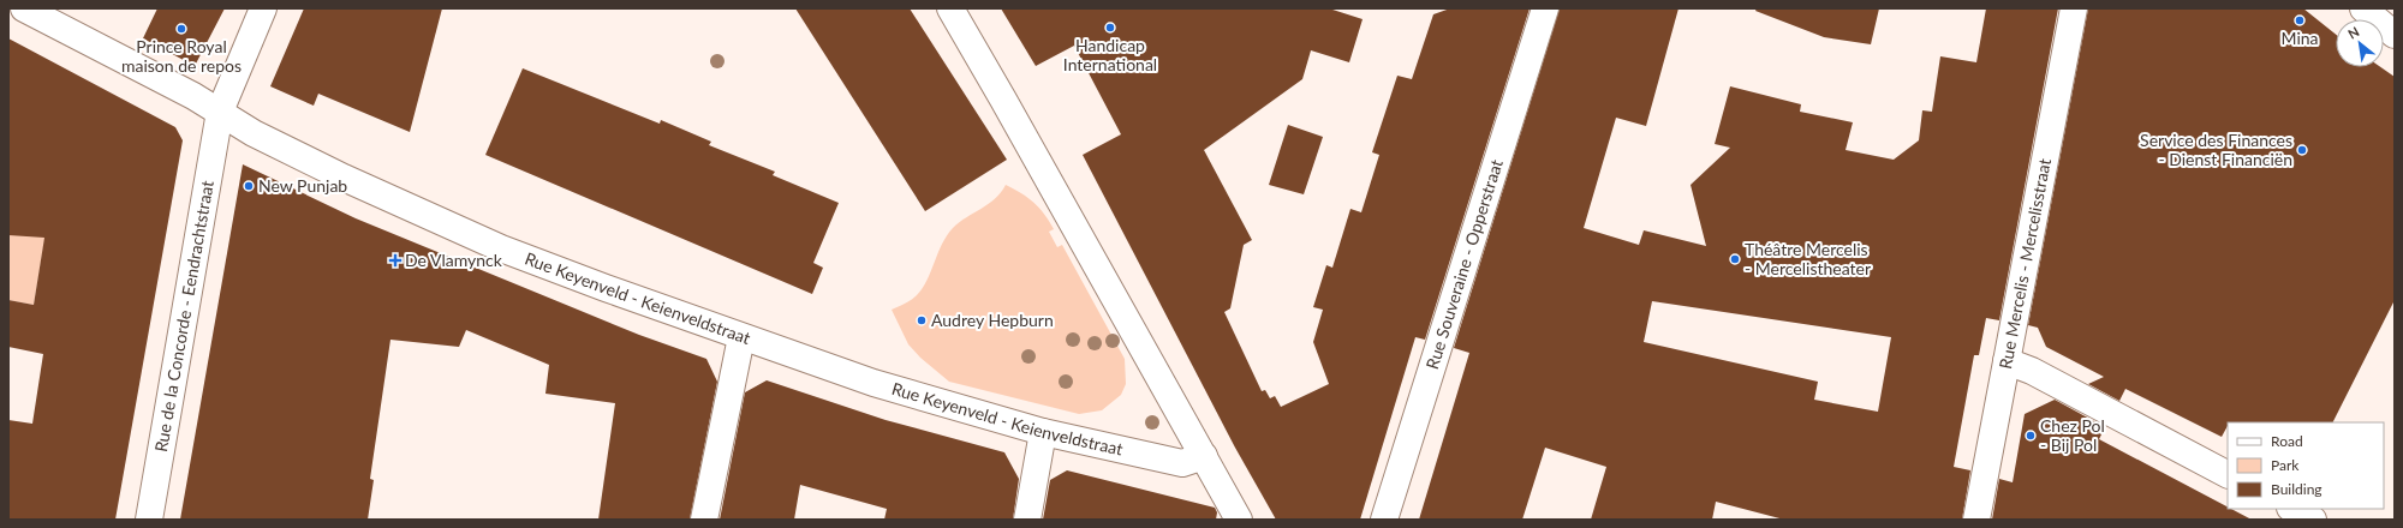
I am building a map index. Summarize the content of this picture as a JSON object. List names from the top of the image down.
{
  "streets": {
    "street": [
      "Rue Souveraine - Opperstraat",
      "Rue Mercelis - Mercelisstraat",
      "Rue Keyenveld - Keienveldstraat",
      "Rue de la Concorde - Eendrachtstraat"
    ]
  },
  "crossings": [
    ["Rue Keyenveld - Keienveldstraat", "Rue de la Concorde - Eendrachtstraat"]
  ],
  "places": {
    "other": [
      "Mina",
      "Handicap International",
      "Prince Royal maison de repos",
      "Service des Finances - Dienst Financiën",
      "New Punjab",
      "Théâtre Mercelis - Mercelistheater",
      "Audrey Hepburn",
      "Chez Pol - Bij Pol"
    ],
    "health": ["De Vlamynck"]
  },
  "legend": ["Road", "Park", "Building"],
  "north": "top left"
}
